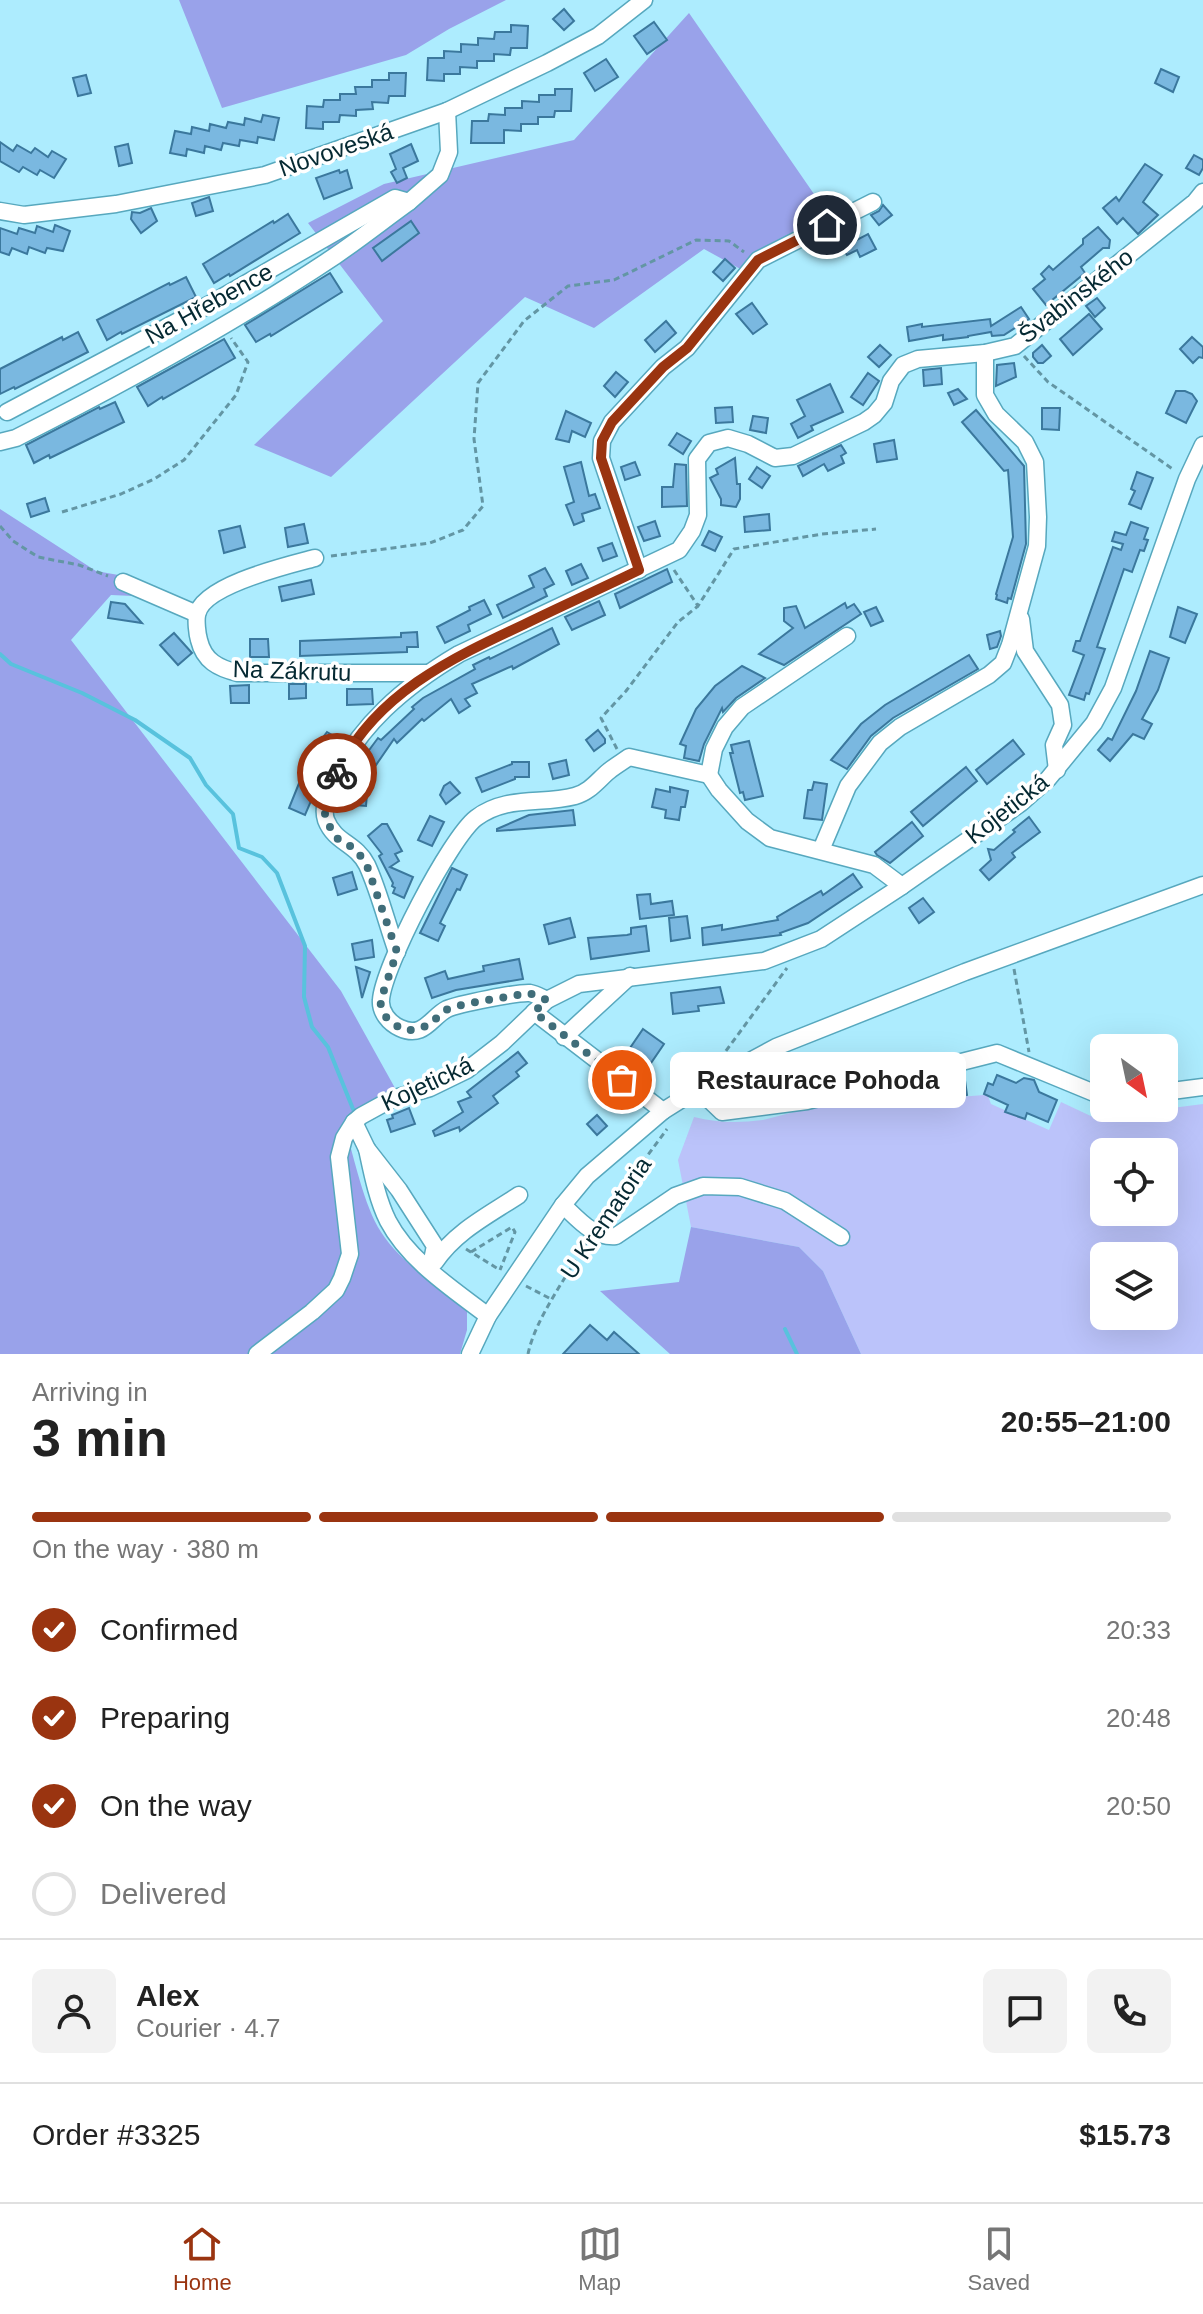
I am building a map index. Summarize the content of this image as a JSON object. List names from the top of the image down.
{
  "streets": {
    "street": [
      "Novoveská",
      "Švabinského",
      "Na Hřebence",
      "Na Zákrutu",
      "Kojetická",
      "U Krematoria"
    ]
  },
  "crossings": [
    ["Novoveská", "Na Hřebence"],
    ["Švabinského", "Na Zákrutu"],
    ["Kojetická", "U Krematoria"]
  ],
  "places": ["Restaurace Pohoda"],
  "north": "bottom right",
  "page": {
    "bubble": "Restaurace Pohoda",
    "heading": ["3 min", "Arriving in", "20:55–21:00"],
    "panel": [
      "Alex",
      "Courier · 4.7",
      "Order #3325",
      "$15.73"
    ],
    "bar": "On the way · 380 m",
    "list": [
      ["Confirmed", "20:33"],
      ["Preparing", "20:48"],
      ["On the way", "20:50"],
      "Delivered"
    ],
    "tabs": ["Home", "Map", "Saved"]
  }
}
